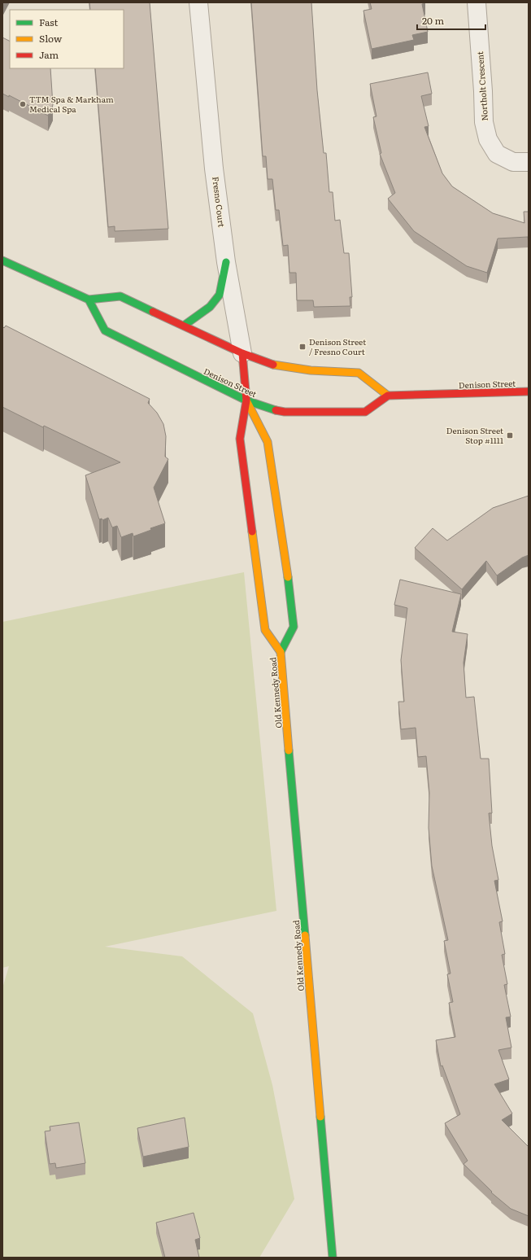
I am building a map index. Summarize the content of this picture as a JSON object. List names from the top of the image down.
{
  "streets": {
    "street": [
      "Northolt Crescent",
      "Fresno Court",
      "Denison Street",
      "Old Kennedy Road"
    ]
  },
  "crossings": [
    ["Fresno Court", "Denison Street"],
    ["Fresno Court", "Old Kennedy Road"],
    ["Denison Street", "Old Kennedy Road"]
  ],
  "places": {
    "other": ["TTM Spa & Markham Medical Spa"],
    "transit": ["Denison Street / Fresno Court", "Denison Street Stop #1111"]
  },
  "legend": ["Fast", "Slow", "Jam"],
  "scale_bar": "20 m"
}
